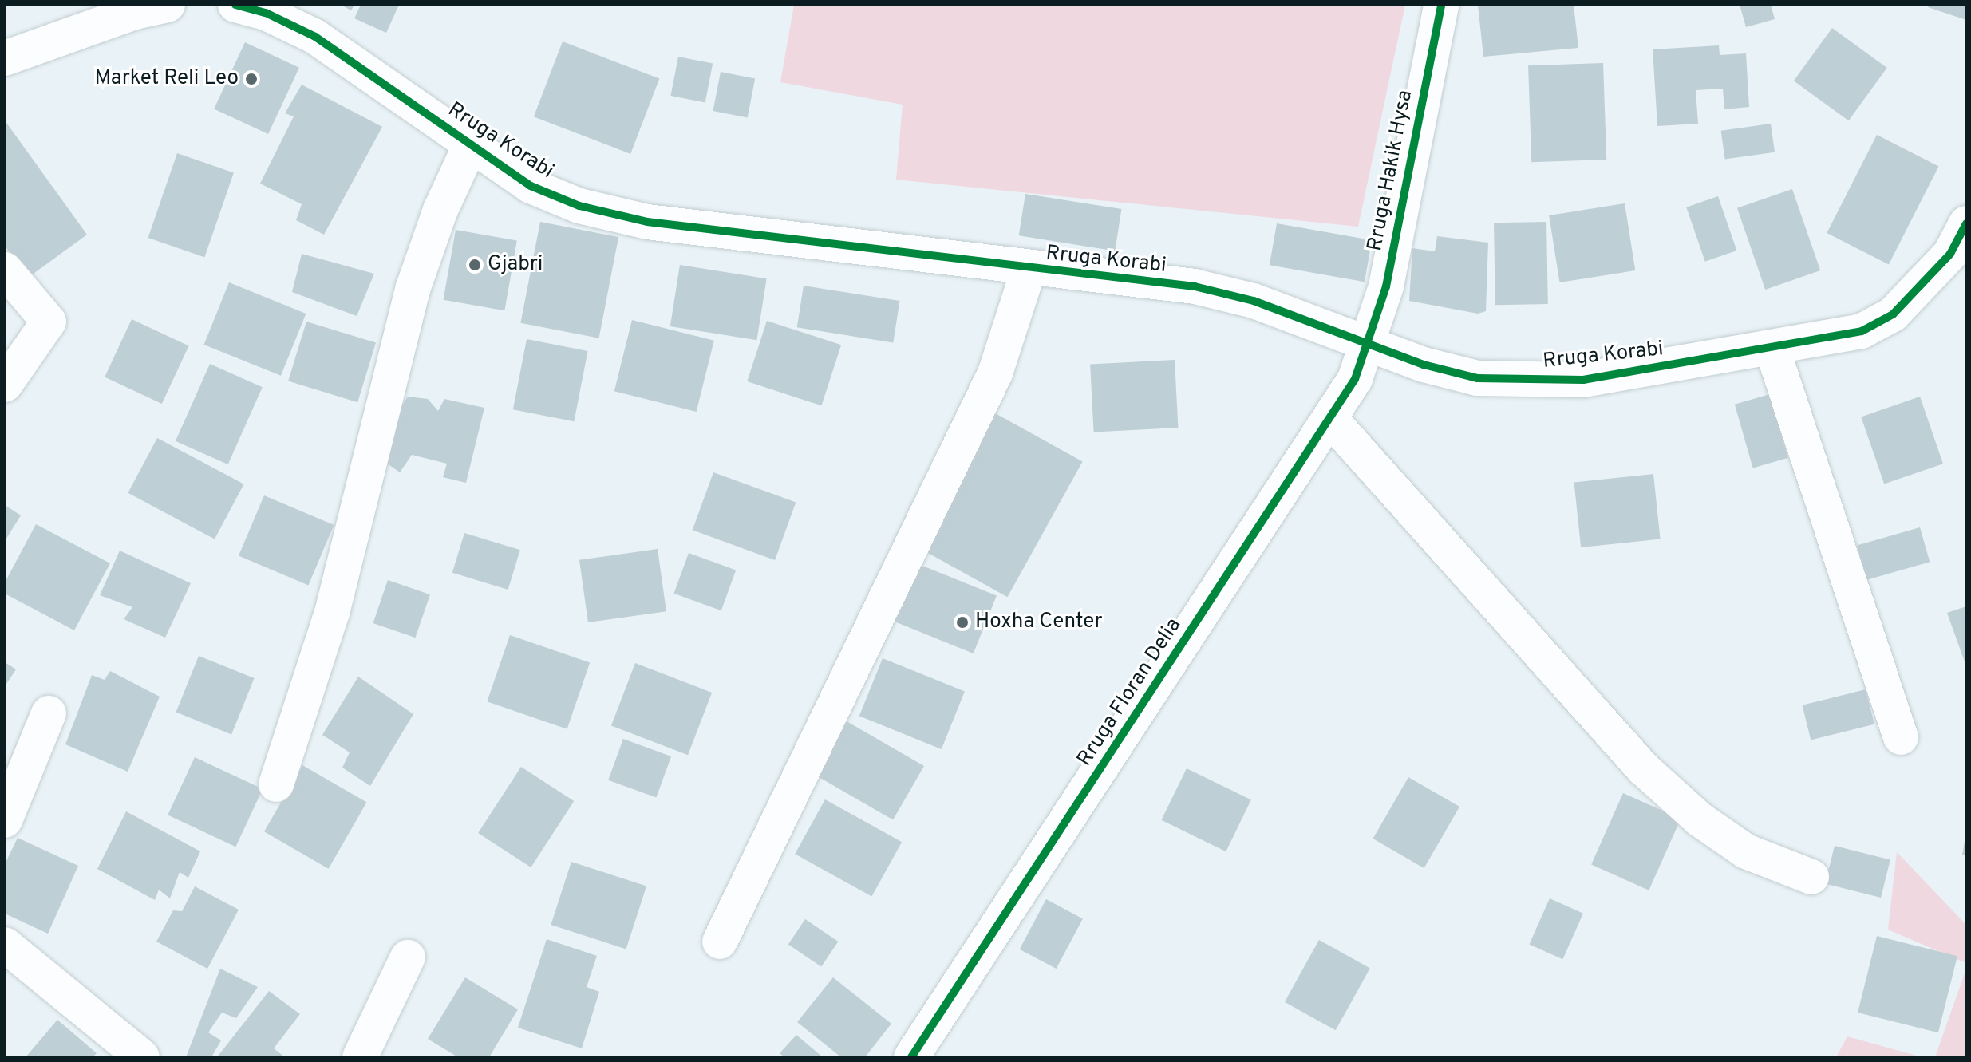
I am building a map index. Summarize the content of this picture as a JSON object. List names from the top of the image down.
{
  "streets": {
    "street": ["Rruga Korabi", "Rruga Hakik Hysa", "Rruga Floran Delia"]
  },
  "crossings": [
    ["Rruga Korabi", "Rruga Hakik Hysa"],
    ["Rruga Korabi", "Rruga Floran Delia"],
    ["Rruga Hakik Hysa", "Rruga Floran Delia"]
  ],
  "places": ["Market Reli Leo", "Gjabri", "Hoxha Center"]
}
